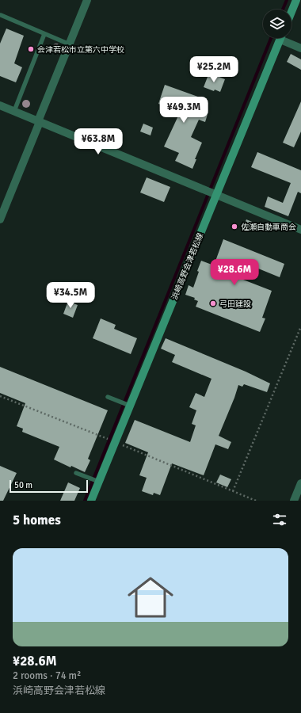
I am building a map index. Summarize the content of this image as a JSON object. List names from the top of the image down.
{
  "streets": {
    "main road": ["浜崎高野会津若松線"]
  },
  "places": ["会津若松市立第六中学校", "佐瀬自動車商会", "弓田建設"],
  "scale_bar": "50 m",
  "page": {
    "price": [
      "¥25.2M",
      "¥49.3M",
      "¥63.8M",
      "¥28.6M",
      "¥34.5M"
    ],
    "scale": "50 m",
    "heading": "5 homes",
    "list": [
      {
        "name": "¥28.6M",
        "note": "2 rooms · 74 m² · 浜崎高野会津若松線"
      }
    ]
  }
}
